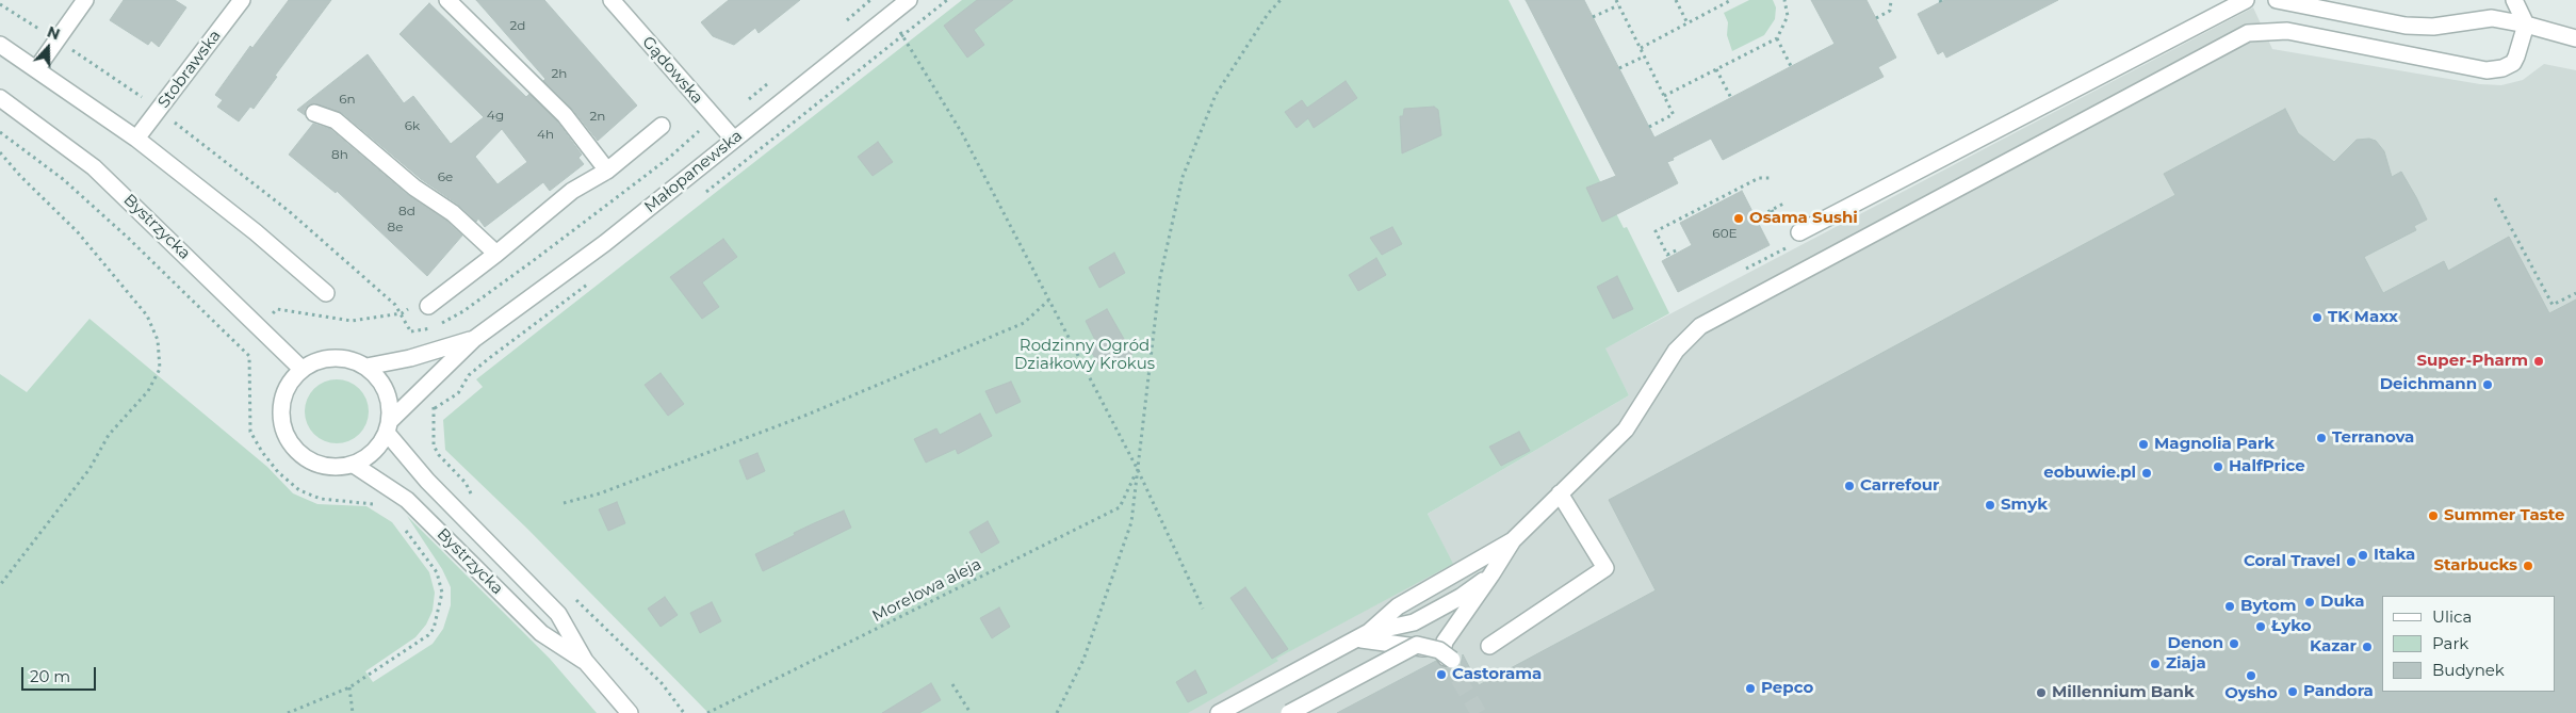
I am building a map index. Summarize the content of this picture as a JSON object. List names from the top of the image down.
{
  "streets": {
    "street": [
      "Stobrawska",
      "Gądowska",
      "Małopanewska",
      "Bystrzycka"
    ],
    "path": ["Morelowa aleja"]
  },
  "crossings": [
    ["Gądowska", "Małopanewska"],
    ["Małopanewska", "Bystrzycka"]
  ],
  "parks": ["Rodzinny Ogród Działkowy Krokus"],
  "places": [
    "Osama Sushi",
    "TK Maxx",
    "Super-Pharm",
    "Deichmann",
    "Terranova",
    "Magnolia Park",
    "HalfPrice",
    "eobuwie.pl",
    "Carrefour",
    "Smyk",
    "Summer Taste",
    "Itaka",
    "Coral Travel",
    "Starbucks",
    "Duka",
    "Bytom",
    "Łyko",
    "Denon",
    "Kazar",
    "Ziaja",
    "Castorama",
    "Oysho",
    "Pepco",
    "Pandora",
    "Millennium Bank"
  ],
  "house_numbers": [
    "2d",
    "2h",
    "6n",
    "4g",
    "2n",
    "6k",
    "4h",
    "8h",
    "6e",
    "8d",
    "8e",
    "60E"
  ],
  "legend": ["Ulica", "Park", "Budynek"],
  "scale_bar": "20 m",
  "north": "top"
}
